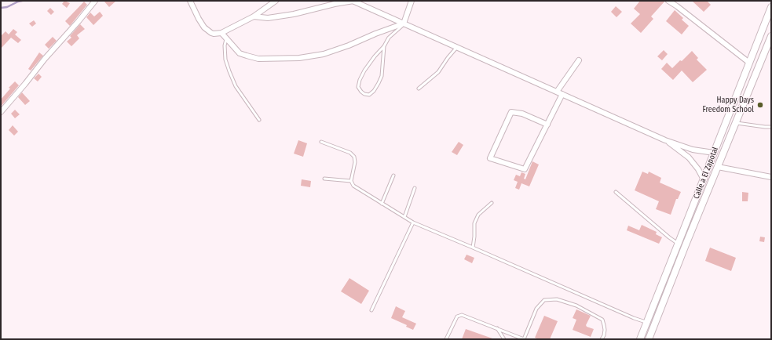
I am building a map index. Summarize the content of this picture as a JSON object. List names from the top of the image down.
{
  "streets": {
    "street": ["Calle a El Zapotal"]
  },
  "places": ["Happy Days Freedom School"]
}
